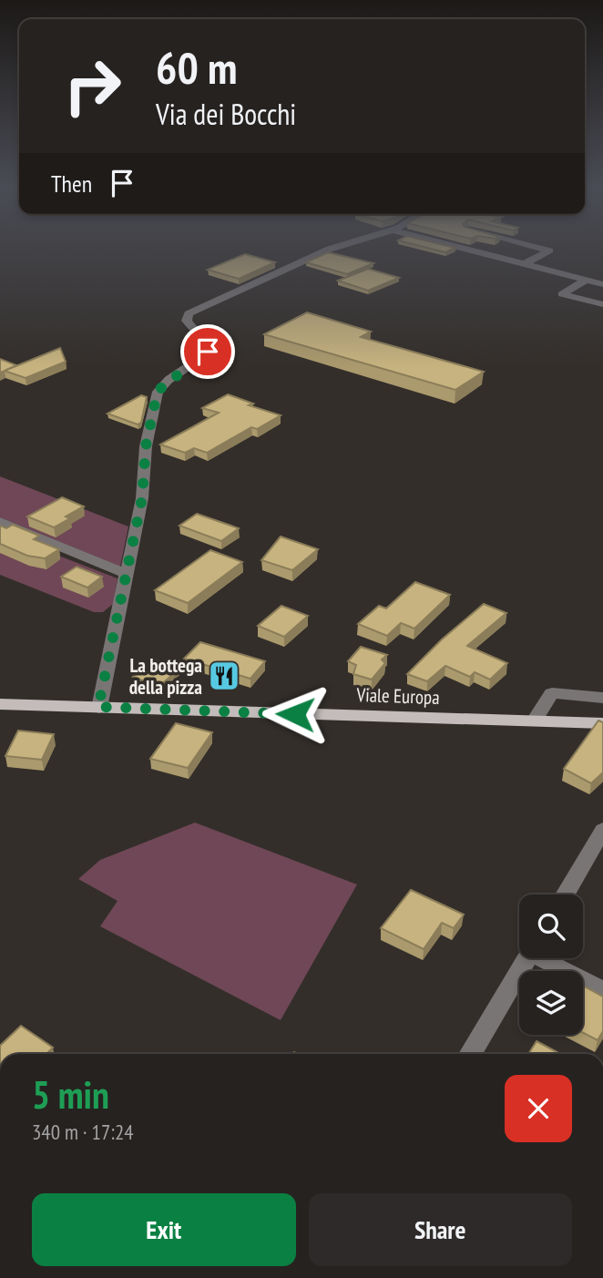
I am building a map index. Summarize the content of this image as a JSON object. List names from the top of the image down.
{
  "streets": {
    "main road": ["Viale Europa"]
  },
  "places": {
    "restaurant": ["La bottega della pizza"]
  },
  "page": {
    "turn": ["60 m", "Via dei Bocchi"],
    "then": "Then",
    "heading": ["5 min", "340 m · 17:24"],
    "buttons": ["Exit", "Share"]
  }
}
